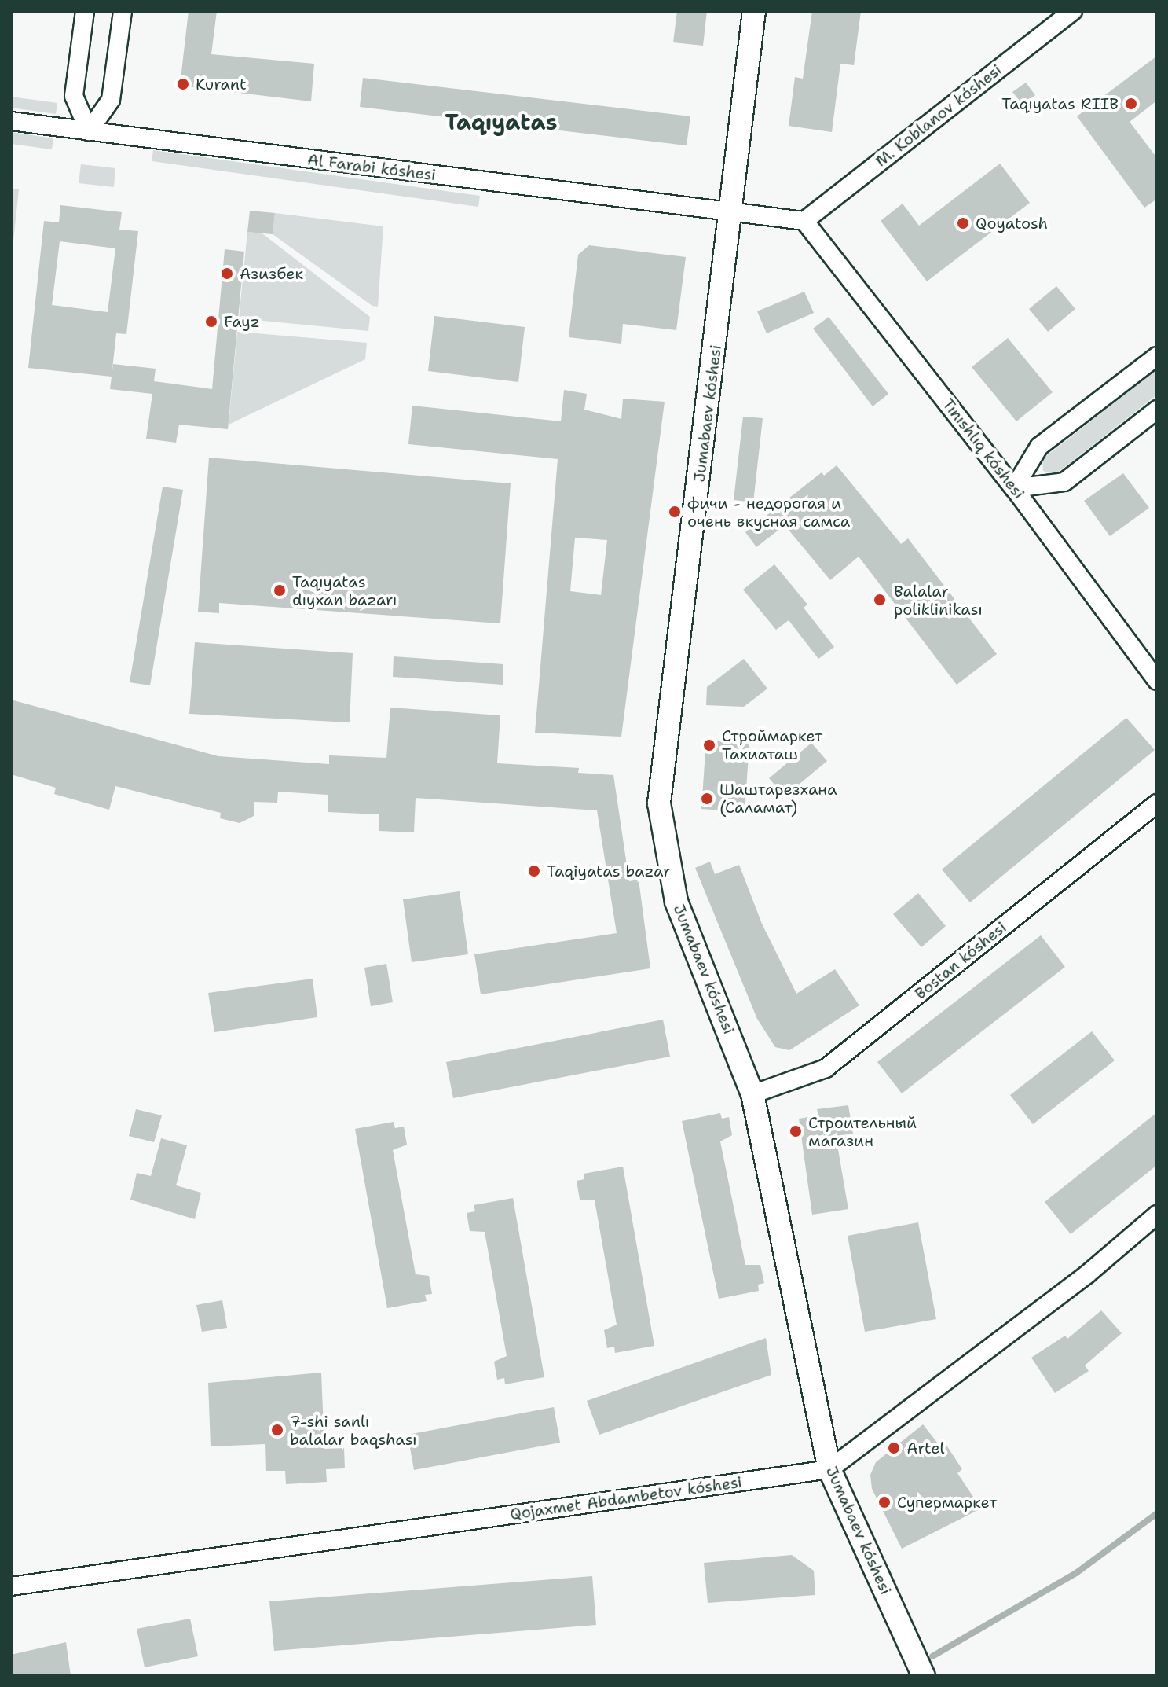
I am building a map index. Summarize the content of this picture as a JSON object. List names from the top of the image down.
{
  "streets": {
    "street": [
      "M. Koblanov kóshesi",
      "Al Farabi kóshesi",
      "Jumabaev kóshesi",
      "Tınıshlıq kóshesi",
      "Bostan kóshesi",
      "Qojaxmet Abdambetov kóshesi"
    ]
  },
  "crossings": [
    ["M. Koblanov kóshesi", "Al Farabi kóshesi"],
    ["M. Koblanov kóshesi", "Tınıshlıq kóshesi"],
    ["Al Farabi kóshesi", "Jumabaev kóshesi"],
    ["Al Farabi kóshesi", "Tınıshlıq kóshesi"],
    ["Jumabaev kóshesi", "Bostan kóshesi"],
    ["Jumabaev kóshesi", "Qojaxmet Abdambetov kóshesi"]
  ],
  "districts": ["Taqıyatas"],
  "places": [
    "Kurant",
    "Taqıyatas RIIB",
    "Qoyatosh",
    "Азизбек",
    "Fayz",
    "фичи - недорогая и очень вкусная самса",
    "Taqıyatas dıyxan bazarı",
    "Balalar poliklinikası",
    "Строймаркет Тахиаташ",
    "Шаштарезхана (Саламат)",
    "Taqiyatas bazar",
    "Строительный магазин",
    "7-shi sanlı balalar baqshası",
    "Artel",
    "Супермаркет"
  ]
}
